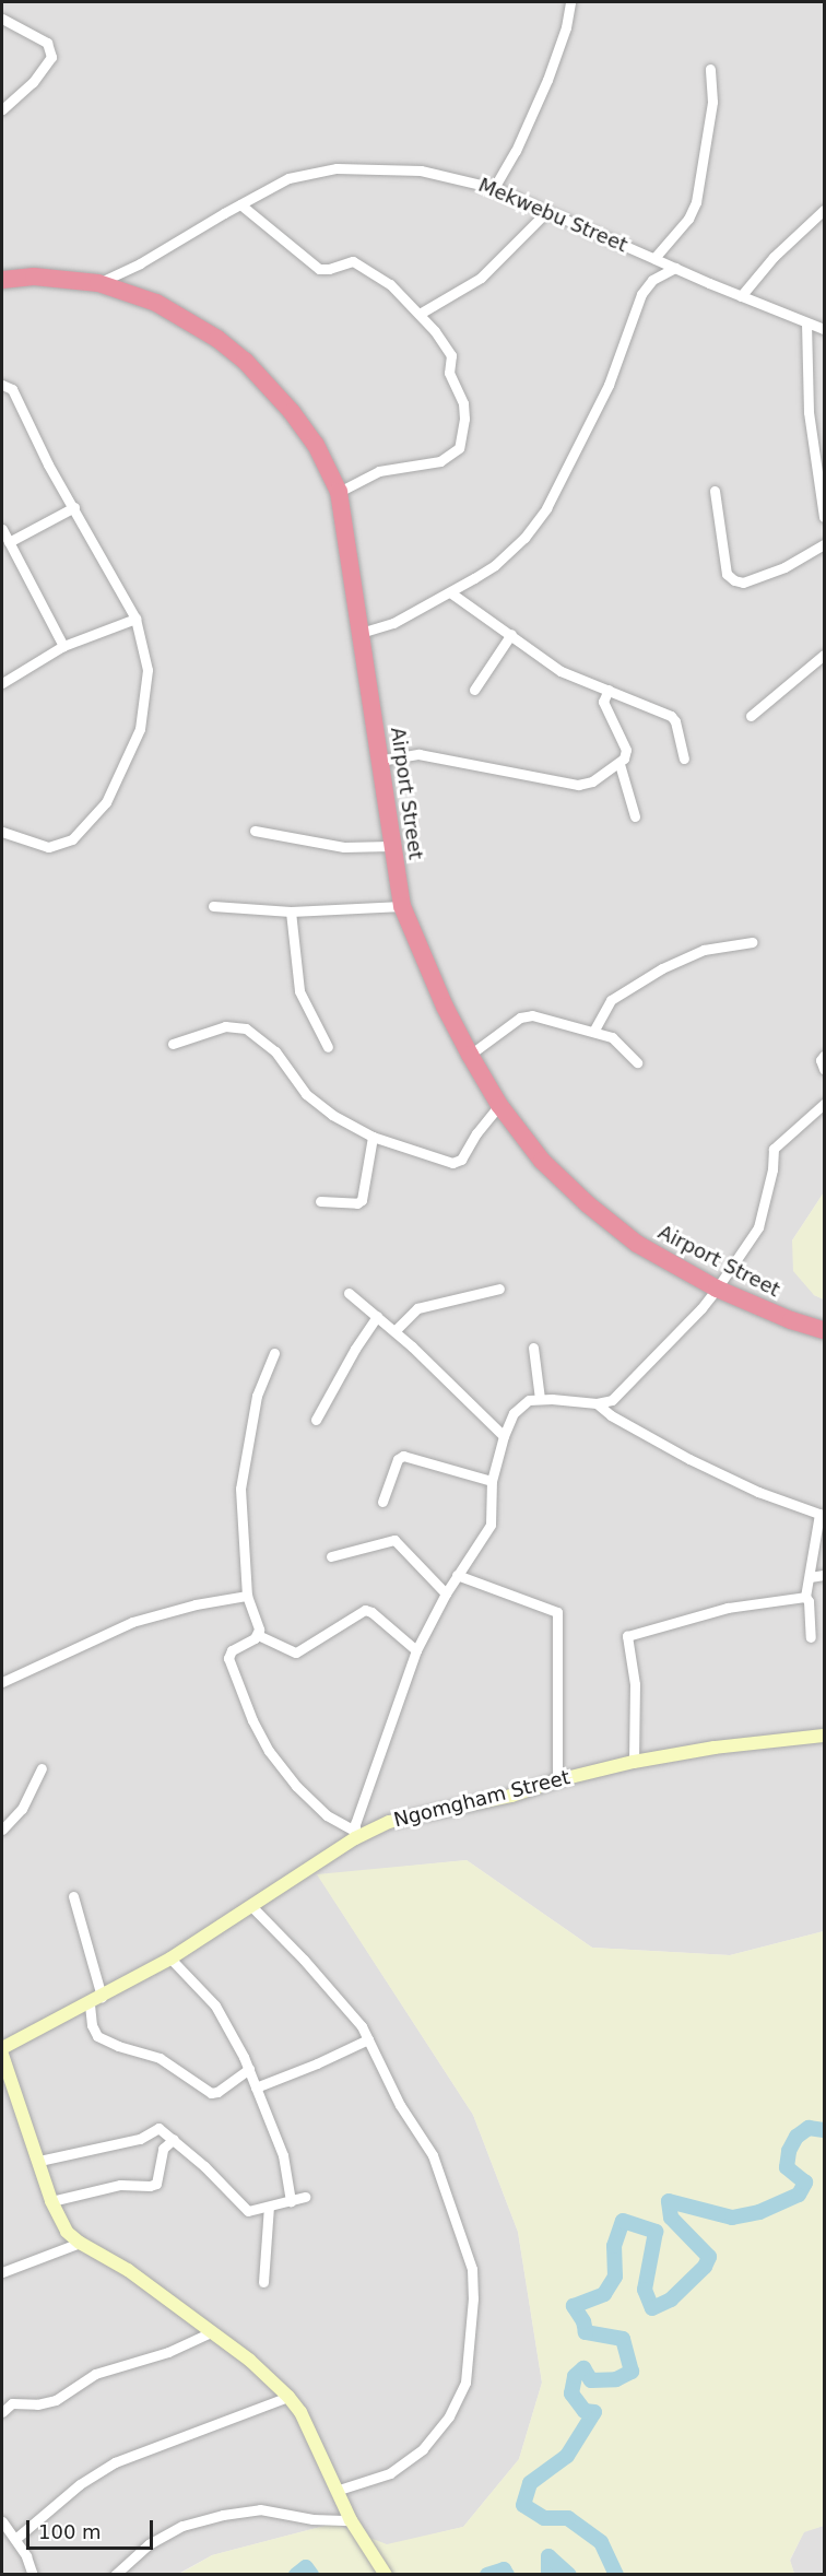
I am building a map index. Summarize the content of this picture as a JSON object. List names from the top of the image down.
{
  "streets": {
    "highway": ["Airport Street"],
    "main road": ["Ngomgham Street"],
    "street": ["Mekwebu Street"]
  },
  "crossings": [
    ["Mekwebu Street", "Airport Street"]
  ],
  "scale_bar": "100 m"
}
